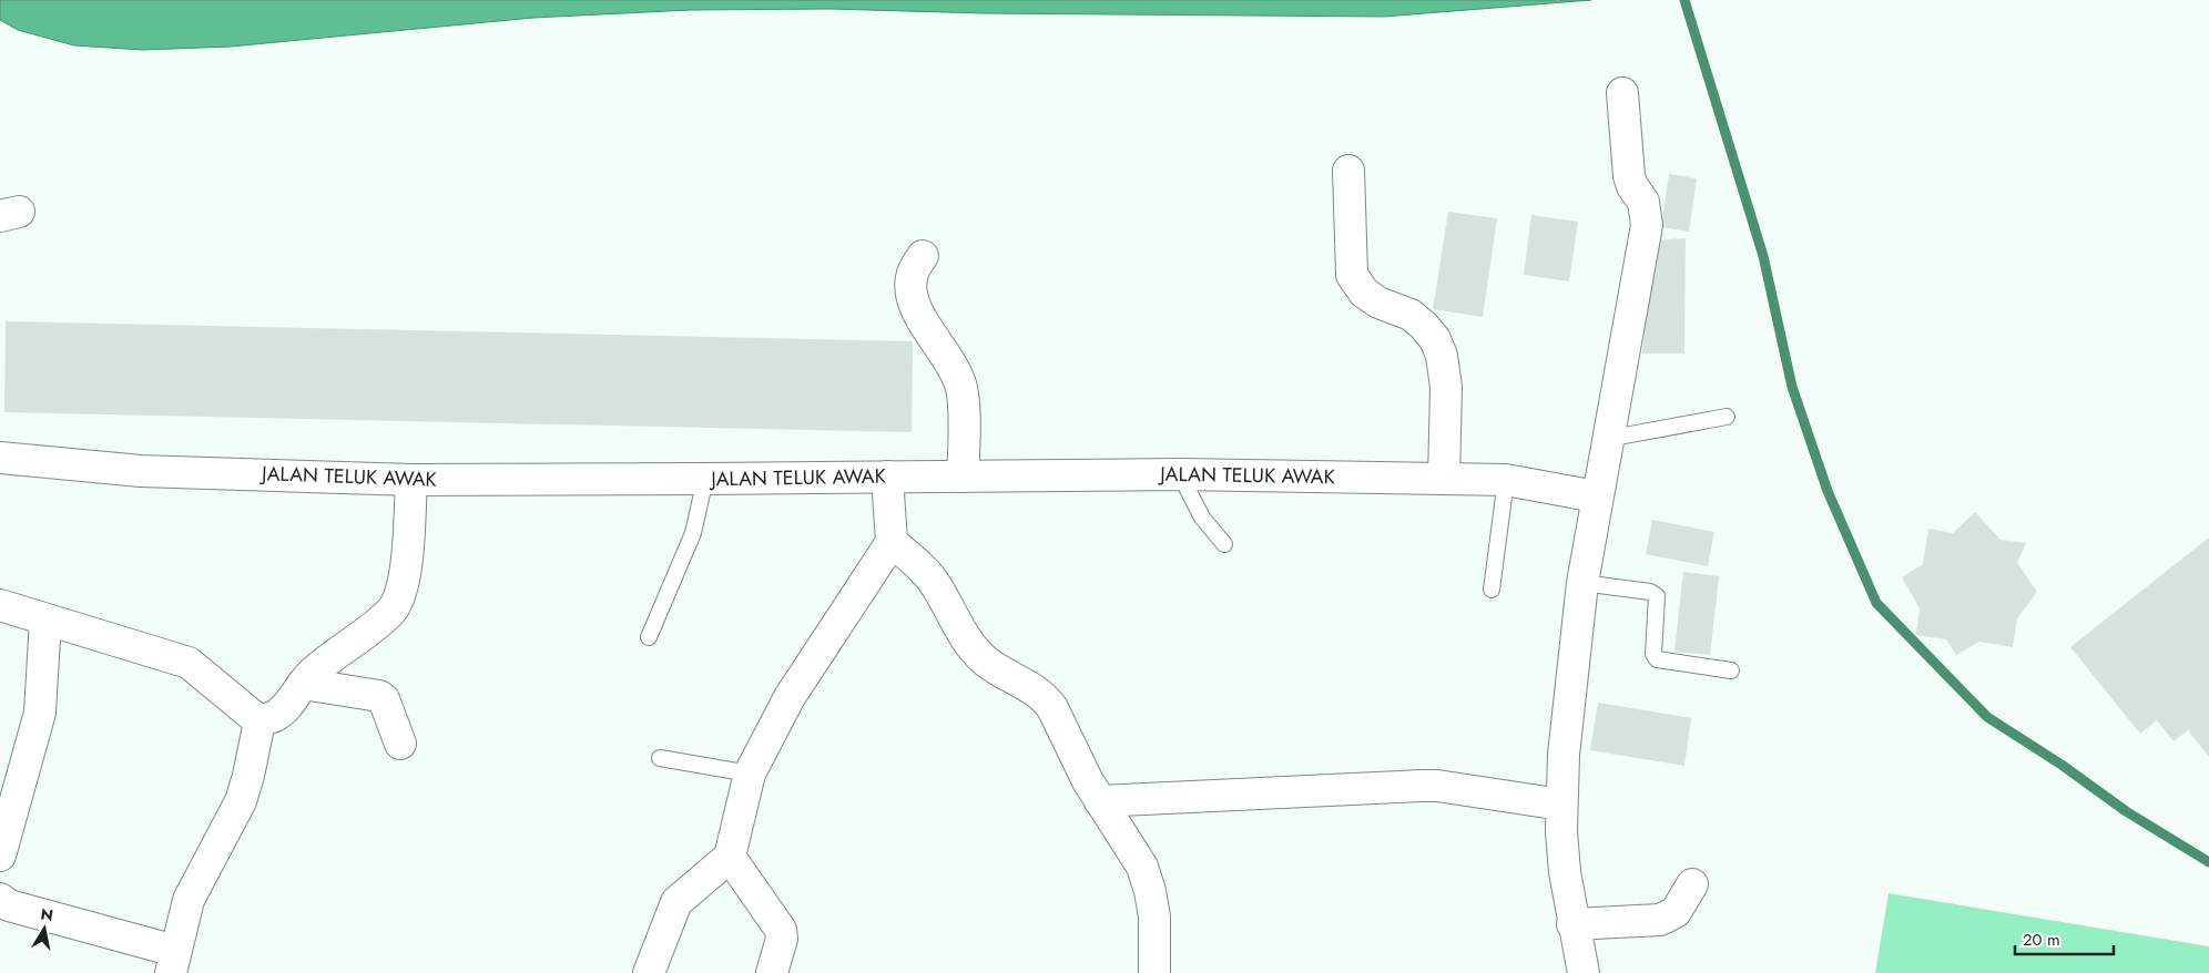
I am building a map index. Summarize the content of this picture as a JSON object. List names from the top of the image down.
{
  "streets": {
    "street": ["JALAN TELUK AWAK"]
  },
  "scale_bar": "20 m",
  "north": "top"
}
